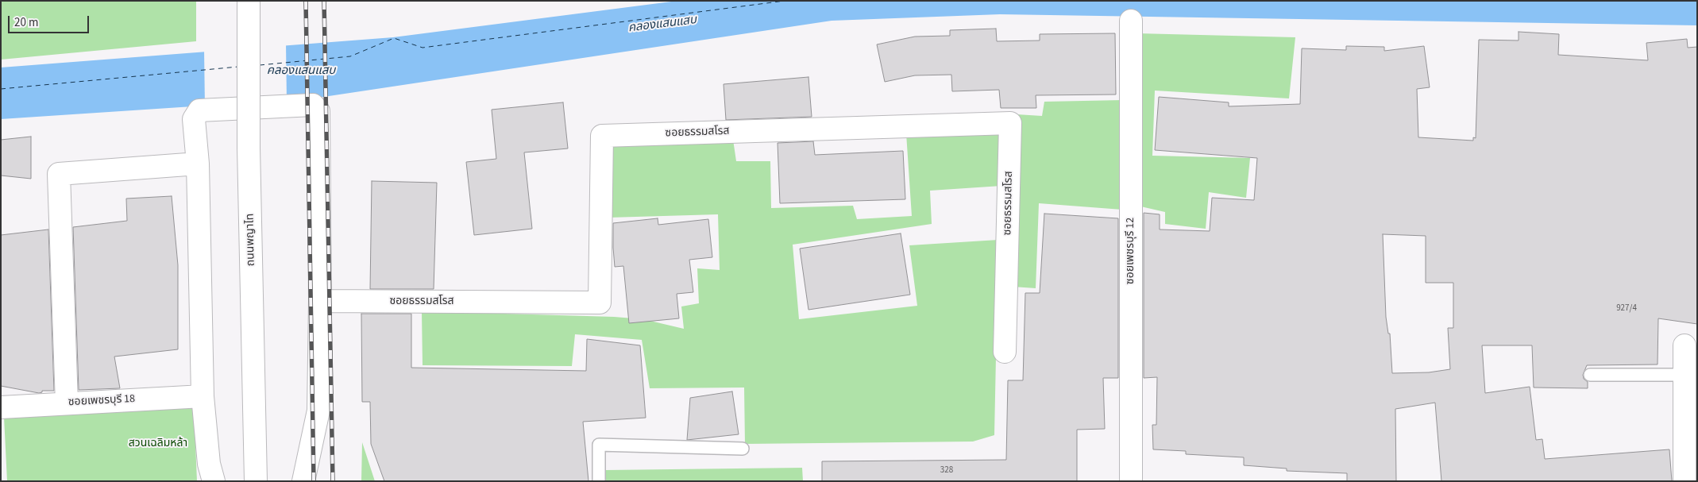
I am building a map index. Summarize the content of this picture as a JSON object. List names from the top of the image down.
{
  "streets": {
    "street": [
      "ซอยธรรมสโรส",
      "ถนนพญาไท",
      "ซอยเพชรบุรี 12",
      "ซอยเพชรบุรี 18"
    ]
  },
  "water": ["คลองแสนแสบ"],
  "parks": ["สวนเฉลิมหล้า"],
  "house_numbers": ["927/4", "328"],
  "scale_bar": "20 m"
}
